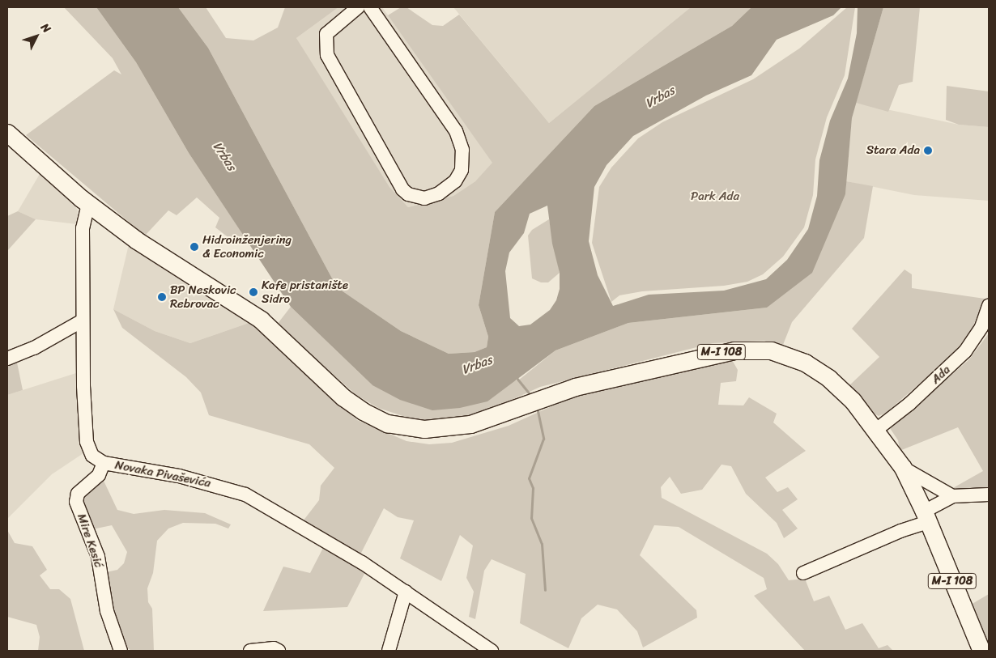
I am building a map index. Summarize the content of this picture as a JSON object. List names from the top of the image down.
{
  "streets": {
    "main road": ["M-I 108"],
    "street": ["Ada", "Novaka Pivaševića", "Mire Kesić"]
  },
  "crossings": [
    ["M-I 108", "Ada"],
    ["M-I 108", "Novaka Pivaševića"],
    ["Novaka Pivaševića", "Mire Kesić"]
  ],
  "water": ["Vrbas"],
  "parks": ["Park Ada"],
  "places": [
    "Stara Ada",
    "Hidroinženjering & Economic",
    "Kafe pristanište Sidro",
    "BP Neskovic Rebrovac"
  ],
  "north": "top right"
}
